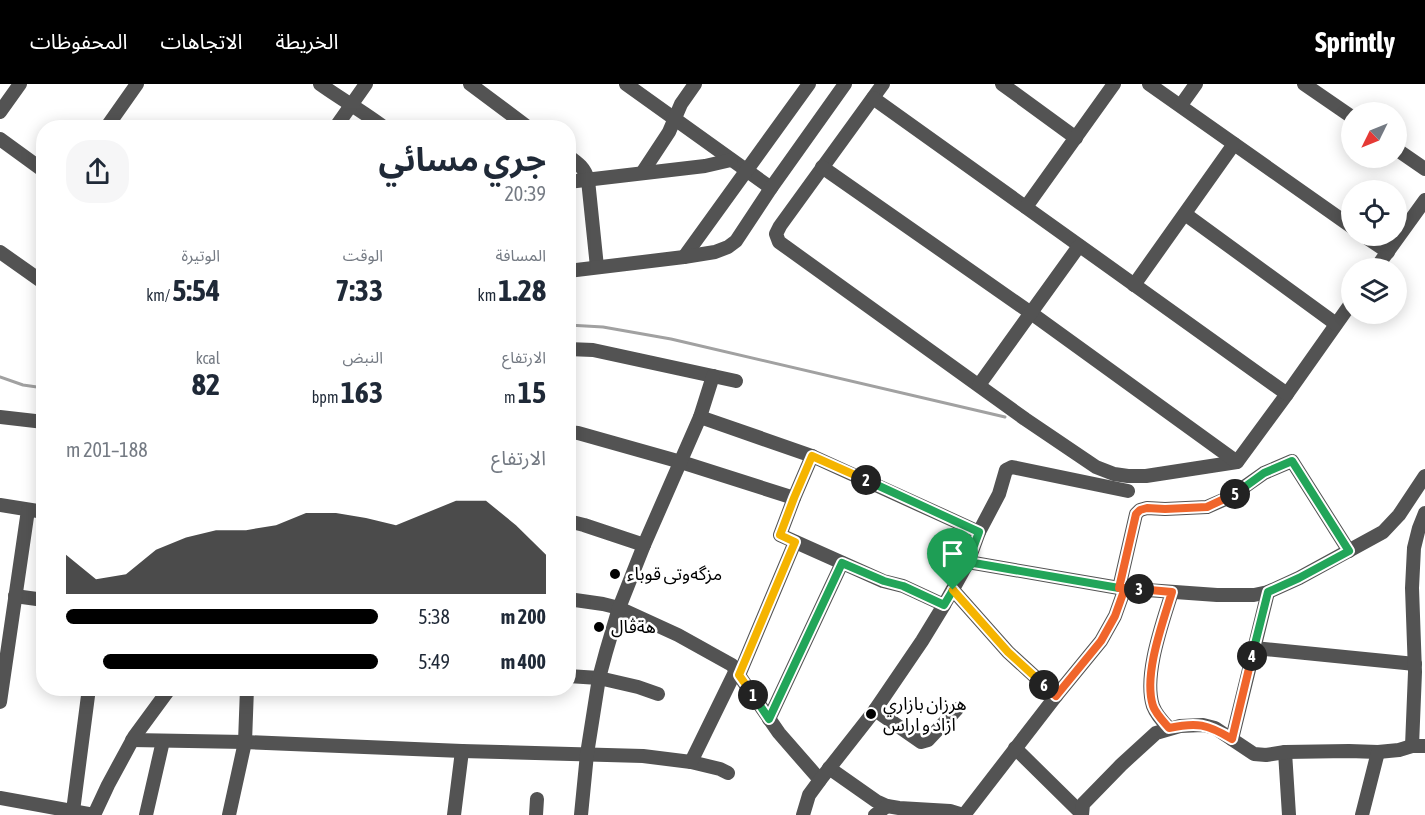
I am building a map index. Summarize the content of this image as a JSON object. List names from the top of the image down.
{
  "places": ["مزگەوتی قوباء", "هةڤال", "هرزان بازاري ازاد و اراس"],
  "north": "bottom left",
  "page": {
    "header": "Sprintly",
    "nav": ["الخريطة", "الاتجاهات", "المحفوظات"],
    "heading": ["جري مسائي", "20:39"],
    "stats": [
      ["المسافة", "1.28 km"],
      ["الوقت", "7:33"],
      ["الوتيرة", "5:54 /km"],
      ["الارتفاع", "15 m"],
      ["النبض", "163 bpm"],
      ["kcal", "82"]
    ],
    "chart": ["الارتفاع", "188–201 m"],
    "pins": [
      "2",
      "5",
      "3",
      "4",
      "6",
      "1"
    ],
    "list": [
      {
        "name": "200 m",
        "note": "5:38"
      },
      {
        "name": "400 m",
        "note": "5:49"
      }
    ]
  }
}
